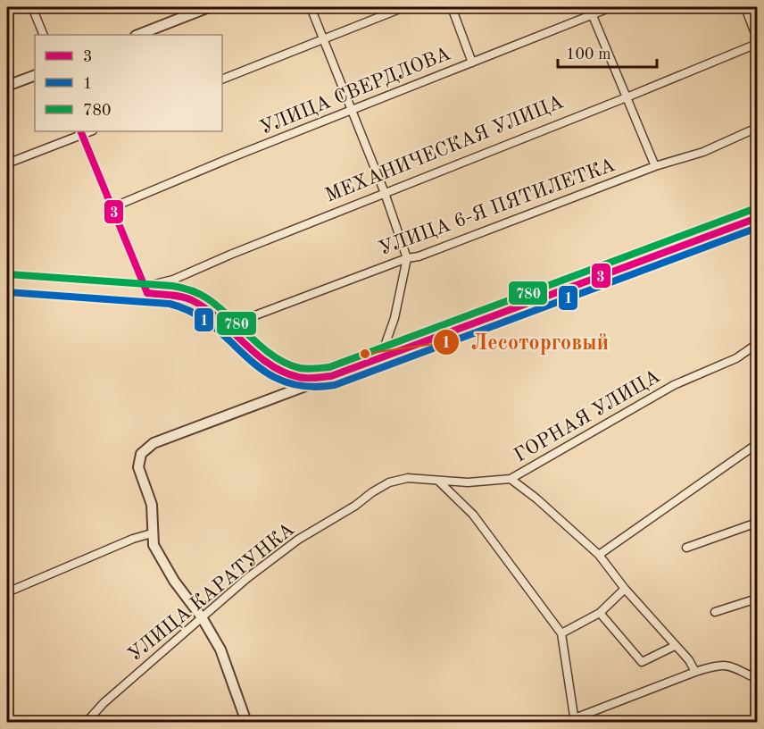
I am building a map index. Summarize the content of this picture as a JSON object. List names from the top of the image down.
{
  "streets": {
    "main road": ["МЕХАНИЧЕСКАЯ УЛИЦА"],
    "street": [
      "УЛИЦА СВЕРДЛОВА",
      "УЛИЦА 6-Я ПЯТИЛЕТКА",
      "ГОРНАЯ УЛИЦА",
      "УЛИЦА КАРАТУНКА"
    ]
  },
  "crossings": [
    ["ГОРНАЯ УЛИЦА", "УЛИЦА КАРАТУНКА"]
  ],
  "places": ["Лесоторговый"],
  "lines": ["transit line 3", "transit line 780", "transit line 1"],
  "legend": ["3", "1", "780"],
  "scale_bar": "100 m"
}
